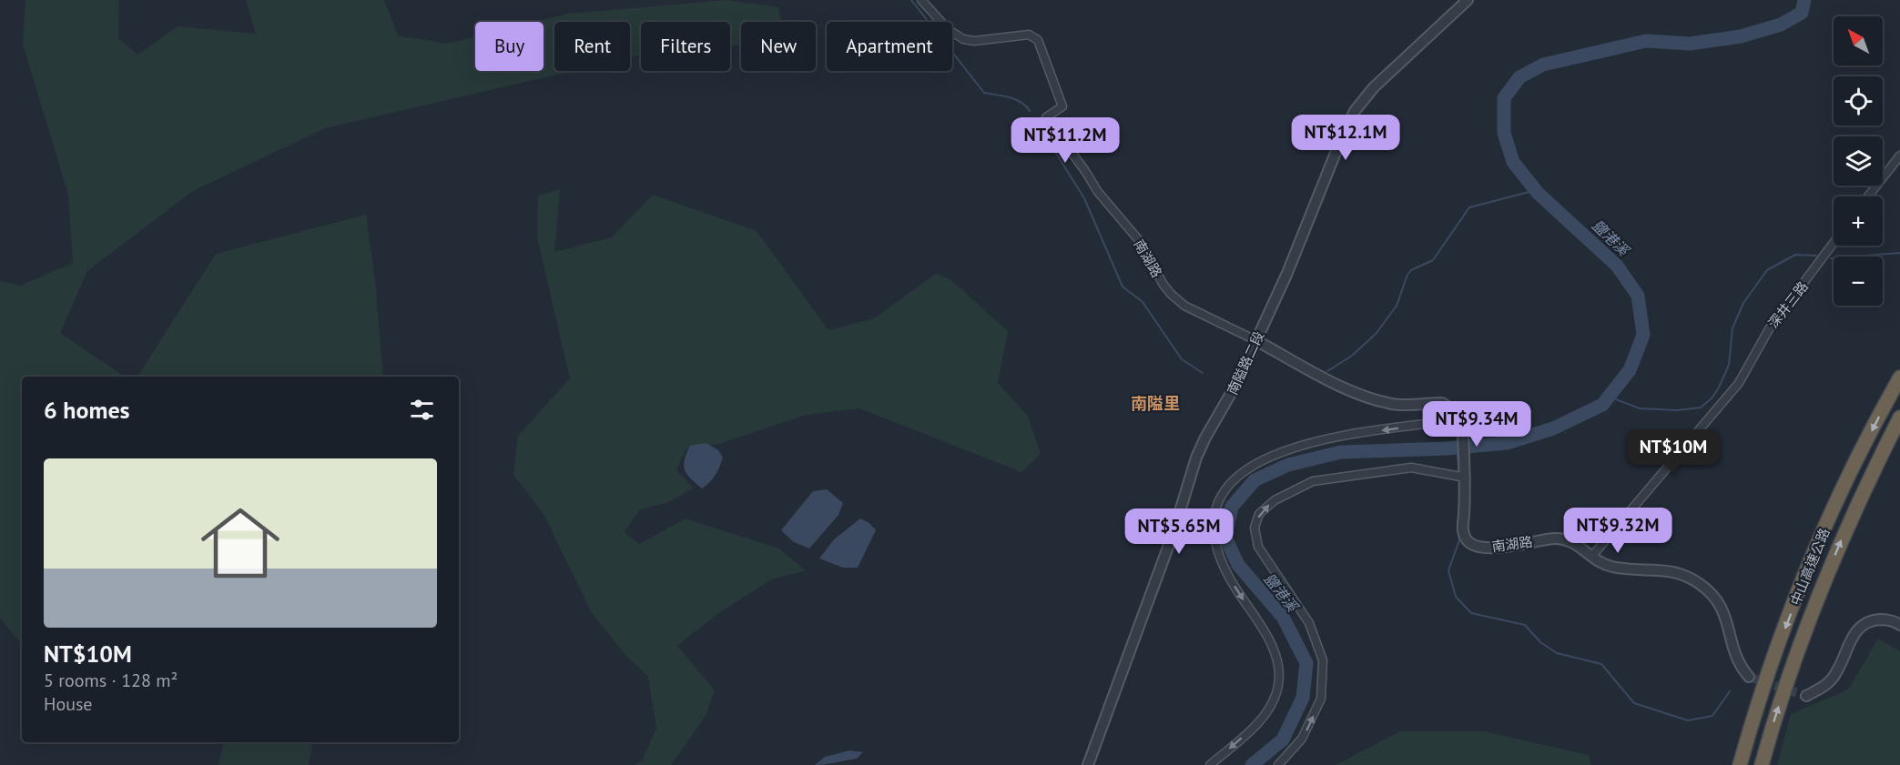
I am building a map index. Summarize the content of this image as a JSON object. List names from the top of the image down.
{
  "streets": {
    "highway": ["中山高速公路"],
    "street": ["南湖路", "深井三路", "南隘路二段"]
  },
  "crossings": [
    ["南湖路", "深井三路"],
    ["南湖路", "南隘路二段"]
  ],
  "districts": ["南隘里"],
  "water": ["鹽港溪"],
  "north": "top left",
  "page": {
    "map_buttons": ["+", "−"],
    "chip": [
      "Buy",
      "Rent",
      "Filters",
      "New",
      "Apartment"
    ],
    "price": [
      "NT$12.1M",
      "NT$11.2M",
      "NT$9.34M",
      "NT$10M",
      "NT$9.32M",
      "NT$5.65M"
    ],
    "heading": "6 homes",
    "list": [
      {
        "name": "NT$10M",
        "note": "5 rooms · 128 m² · House"
      }
    ]
  }
}
